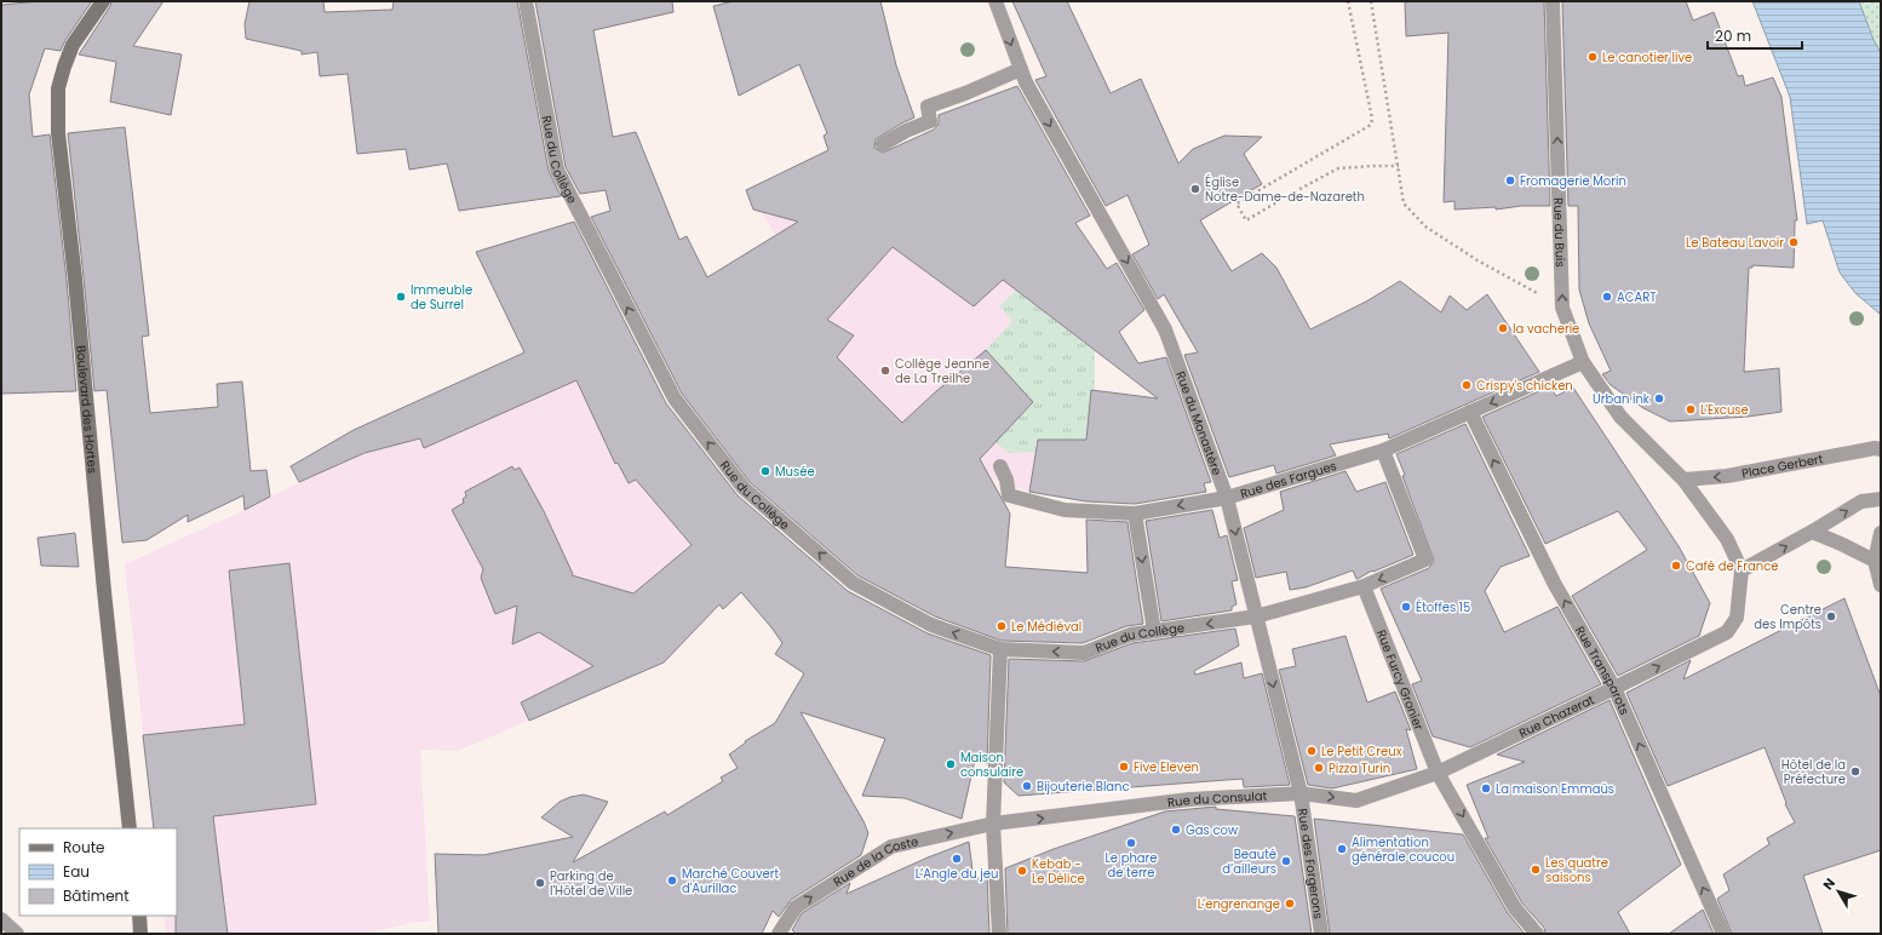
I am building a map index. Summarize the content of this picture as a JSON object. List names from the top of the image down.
{
  "streets": {
    "main road": ["Boulevard des Hortes"],
    "street": [
      "Rue du Collège",
      "Rue du Buis",
      "Rue du Monastère",
      "Place Gerbert",
      "Rue des Fargues",
      "Rue Transparots",
      "Rue Furcy Gronier",
      "Rue Chazerat",
      "Rue du Consulat",
      "Rue de la Coste",
      "Rue des Forgerons"
    ]
  },
  "crossings": [
    ["Rue du Collège", "Rue du Monastère"],
    ["Rue du Collège", "Rue des Fargues"],
    ["Rue du Collège", "Rue Furcy Gronier"],
    ["Rue du Buis", "Place Gerbert"],
    ["Rue du Buis", "Rue des Fargues"],
    ["Rue du Monastère", "Rue des Fargues"],
    ["Rue du Monastère", "Rue du Consulat"],
    ["Rue du Monastère", "Rue des Forgerons"],
    ["Rue des Fargues", "Rue Transparots"],
    ["Rue Transparots", "Rue Chazerat"],
    ["Rue Furcy Gronier", "Rue Chazerat"],
    ["Rue Furcy Gronier", "Rue du Consulat"],
    ["Rue Chazerat", "Rue du Consulat"],
    ["Rue du Consulat", "Rue de la Coste"],
    ["Rue du Consulat", "Rue des Forgerons"]
  ],
  "one_way": [
    "Rue du Buis",
    "Rue du Monastère",
    "Rue Transparots",
    "Rue Furcy Gronier",
    "Rue Chazerat",
    "Rue du Consulat",
    "Rue de la Coste"
  ],
  "places": [
    "Le canotier live",
    "Fromagerie Morin",
    "Église Notre-Dame-de-Nazareth",
    "Le Bateau Lavoir",
    "Immeuble de Surrel",
    "ACART",
    "la vacherie",
    "Collège Jeanne de La Treilhe",
    "Crispy's chicken",
    "Urban ink",
    "L'Excuse",
    "Musée",
    "Café de France",
    "Étoffes 15",
    "Centre des Impôts",
    "Le Médiéval",
    "Le Petit Creux",
    "Maison consulaire",
    "Five Eleven",
    "Pizza Turin",
    "Hôtel de la Préfecture",
    "Bijouterie Blanc",
    "La maison Emmaüs",
    "Gas cow",
    "Le phare de terre",
    "Alimentation générale coucou",
    "L’Angle du jeu",
    "Beauté d’ailleurs",
    "Les quatre saisons",
    "Kebab - Le Délice",
    "Marché Couvert d'Aurillac",
    "Parking de l'Hôtel de Ville",
    "L’engrenange"
  ],
  "legend": ["Route", "Eau", "Bâtiment"],
  "scale_bar": "20 m",
  "north": "top left"
}
